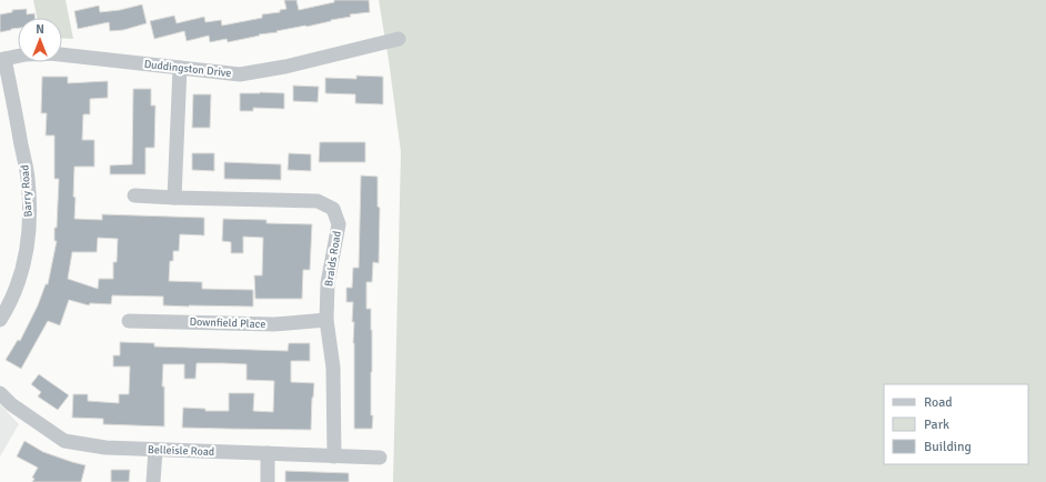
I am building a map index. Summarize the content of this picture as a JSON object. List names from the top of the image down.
{
  "streets": {
    "street": [
      "Duddingston Drive",
      "Barry Road",
      "Braids Road",
      "Downfield Place",
      "Belleisle Road"
    ]
  },
  "crossings": [
    ["Duddingston Drive", "Barry Road"],
    ["Braids Road", "Downfield Place"],
    ["Braids Road", "Belleisle Road"]
  ],
  "legend": ["Road", "Park", "Building"],
  "north": "top"
}
